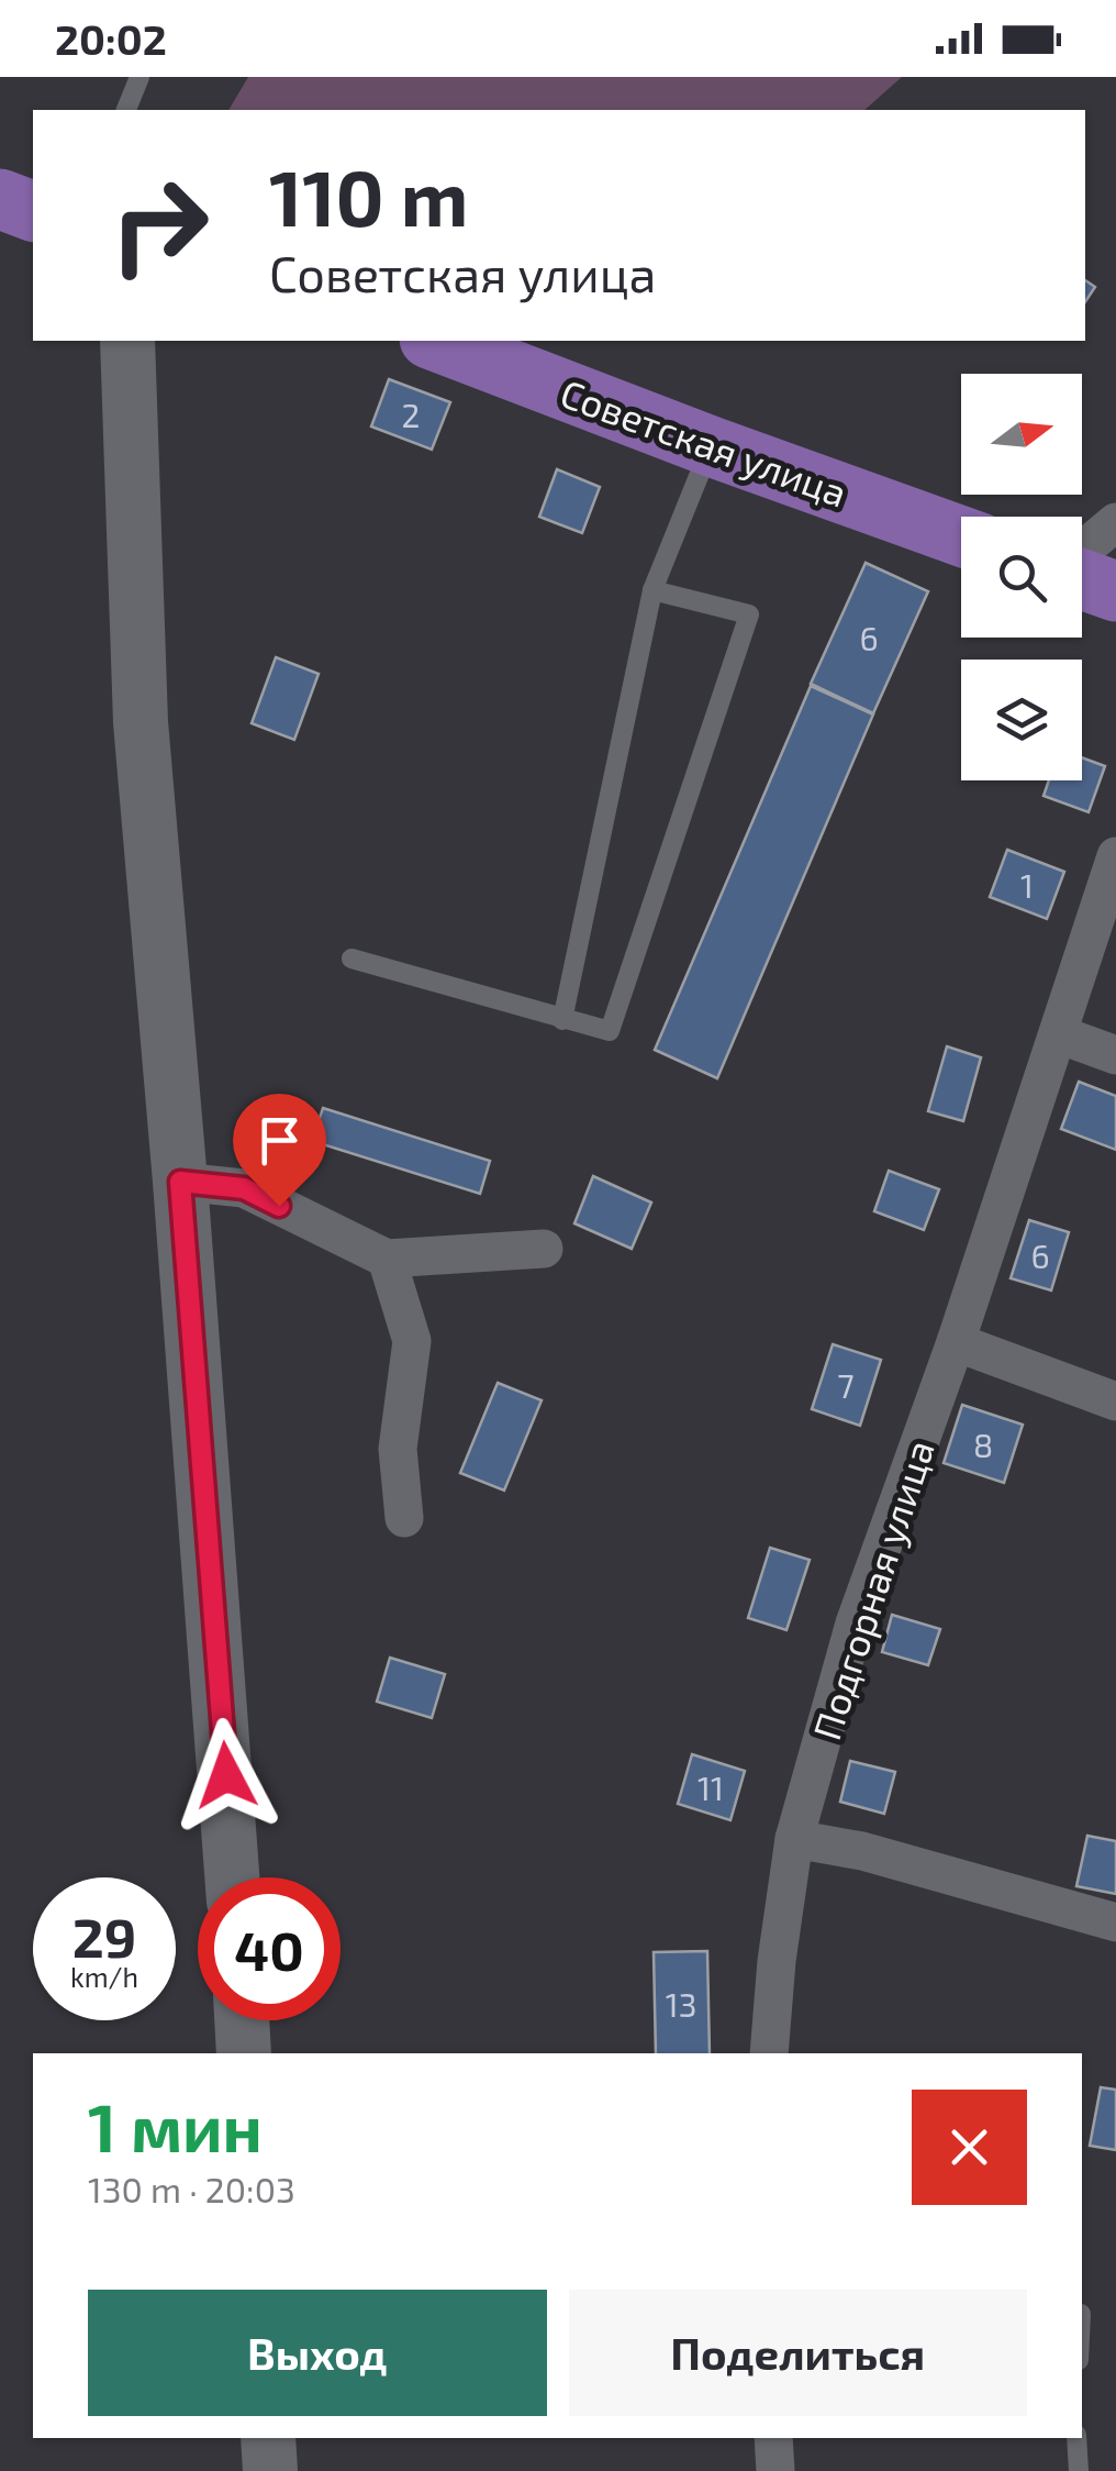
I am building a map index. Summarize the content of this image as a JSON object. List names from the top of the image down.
{
  "streets": {
    "main road": ["Советская улица"],
    "street": ["Подгорная улица"]
  },
  "house_numbers": [
    "2",
    "6",
    "1",
    "6",
    "7",
    "8",
    "11",
    "13"
  ],
  "north": "right",
  "page": {
    "status": "20:02",
    "turn": ["110 m", "Советская улица"],
    "speed": "29 km/h",
    "limit": "40",
    "heading": ["1 мин", "130 m · 20:03"],
    "buttons": ["Выход", "Поделиться"]
  }
}
